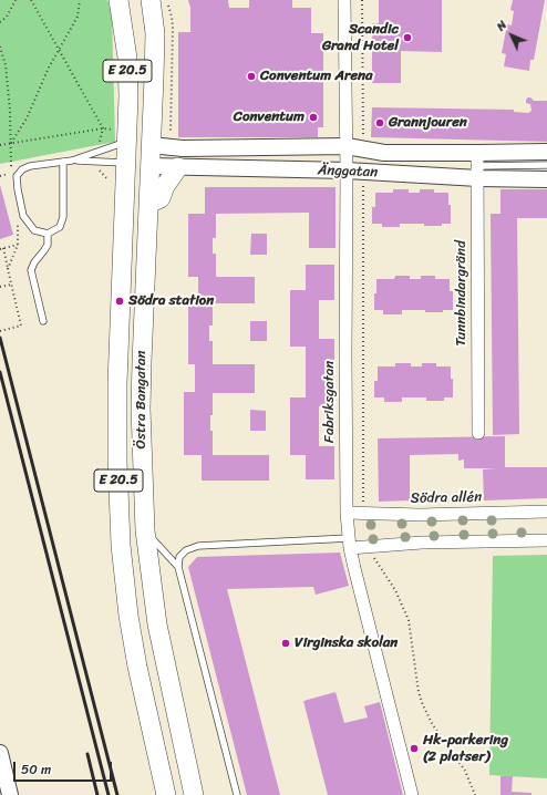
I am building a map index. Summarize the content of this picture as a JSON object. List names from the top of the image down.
{
  "streets": {
    "main road": ["E 20.5", "Östra Bangatan"],
    "street": [
      "Änggatan",
      "Tunnbindargränd",
      "Fabriksgatan",
      "Södra allén"
    ]
  },
  "crossings": [
    ["Änggatan", "Tunnbindargränd"],
    ["Änggatan", "Östra Bangatan"],
    ["Änggatan", "Fabriksgatan"],
    ["Fabriksgatan", "Södra allén"]
  ],
  "places": [
    "Scandic Grand Hotel",
    "Conventum Arena",
    "Conventum",
    "Grannjouren",
    "Södra station",
    "Virginska skolan",
    "Hk-parkering (2 platser)"
  ],
  "scale_bar": "50 m",
  "north": "top left"
}
